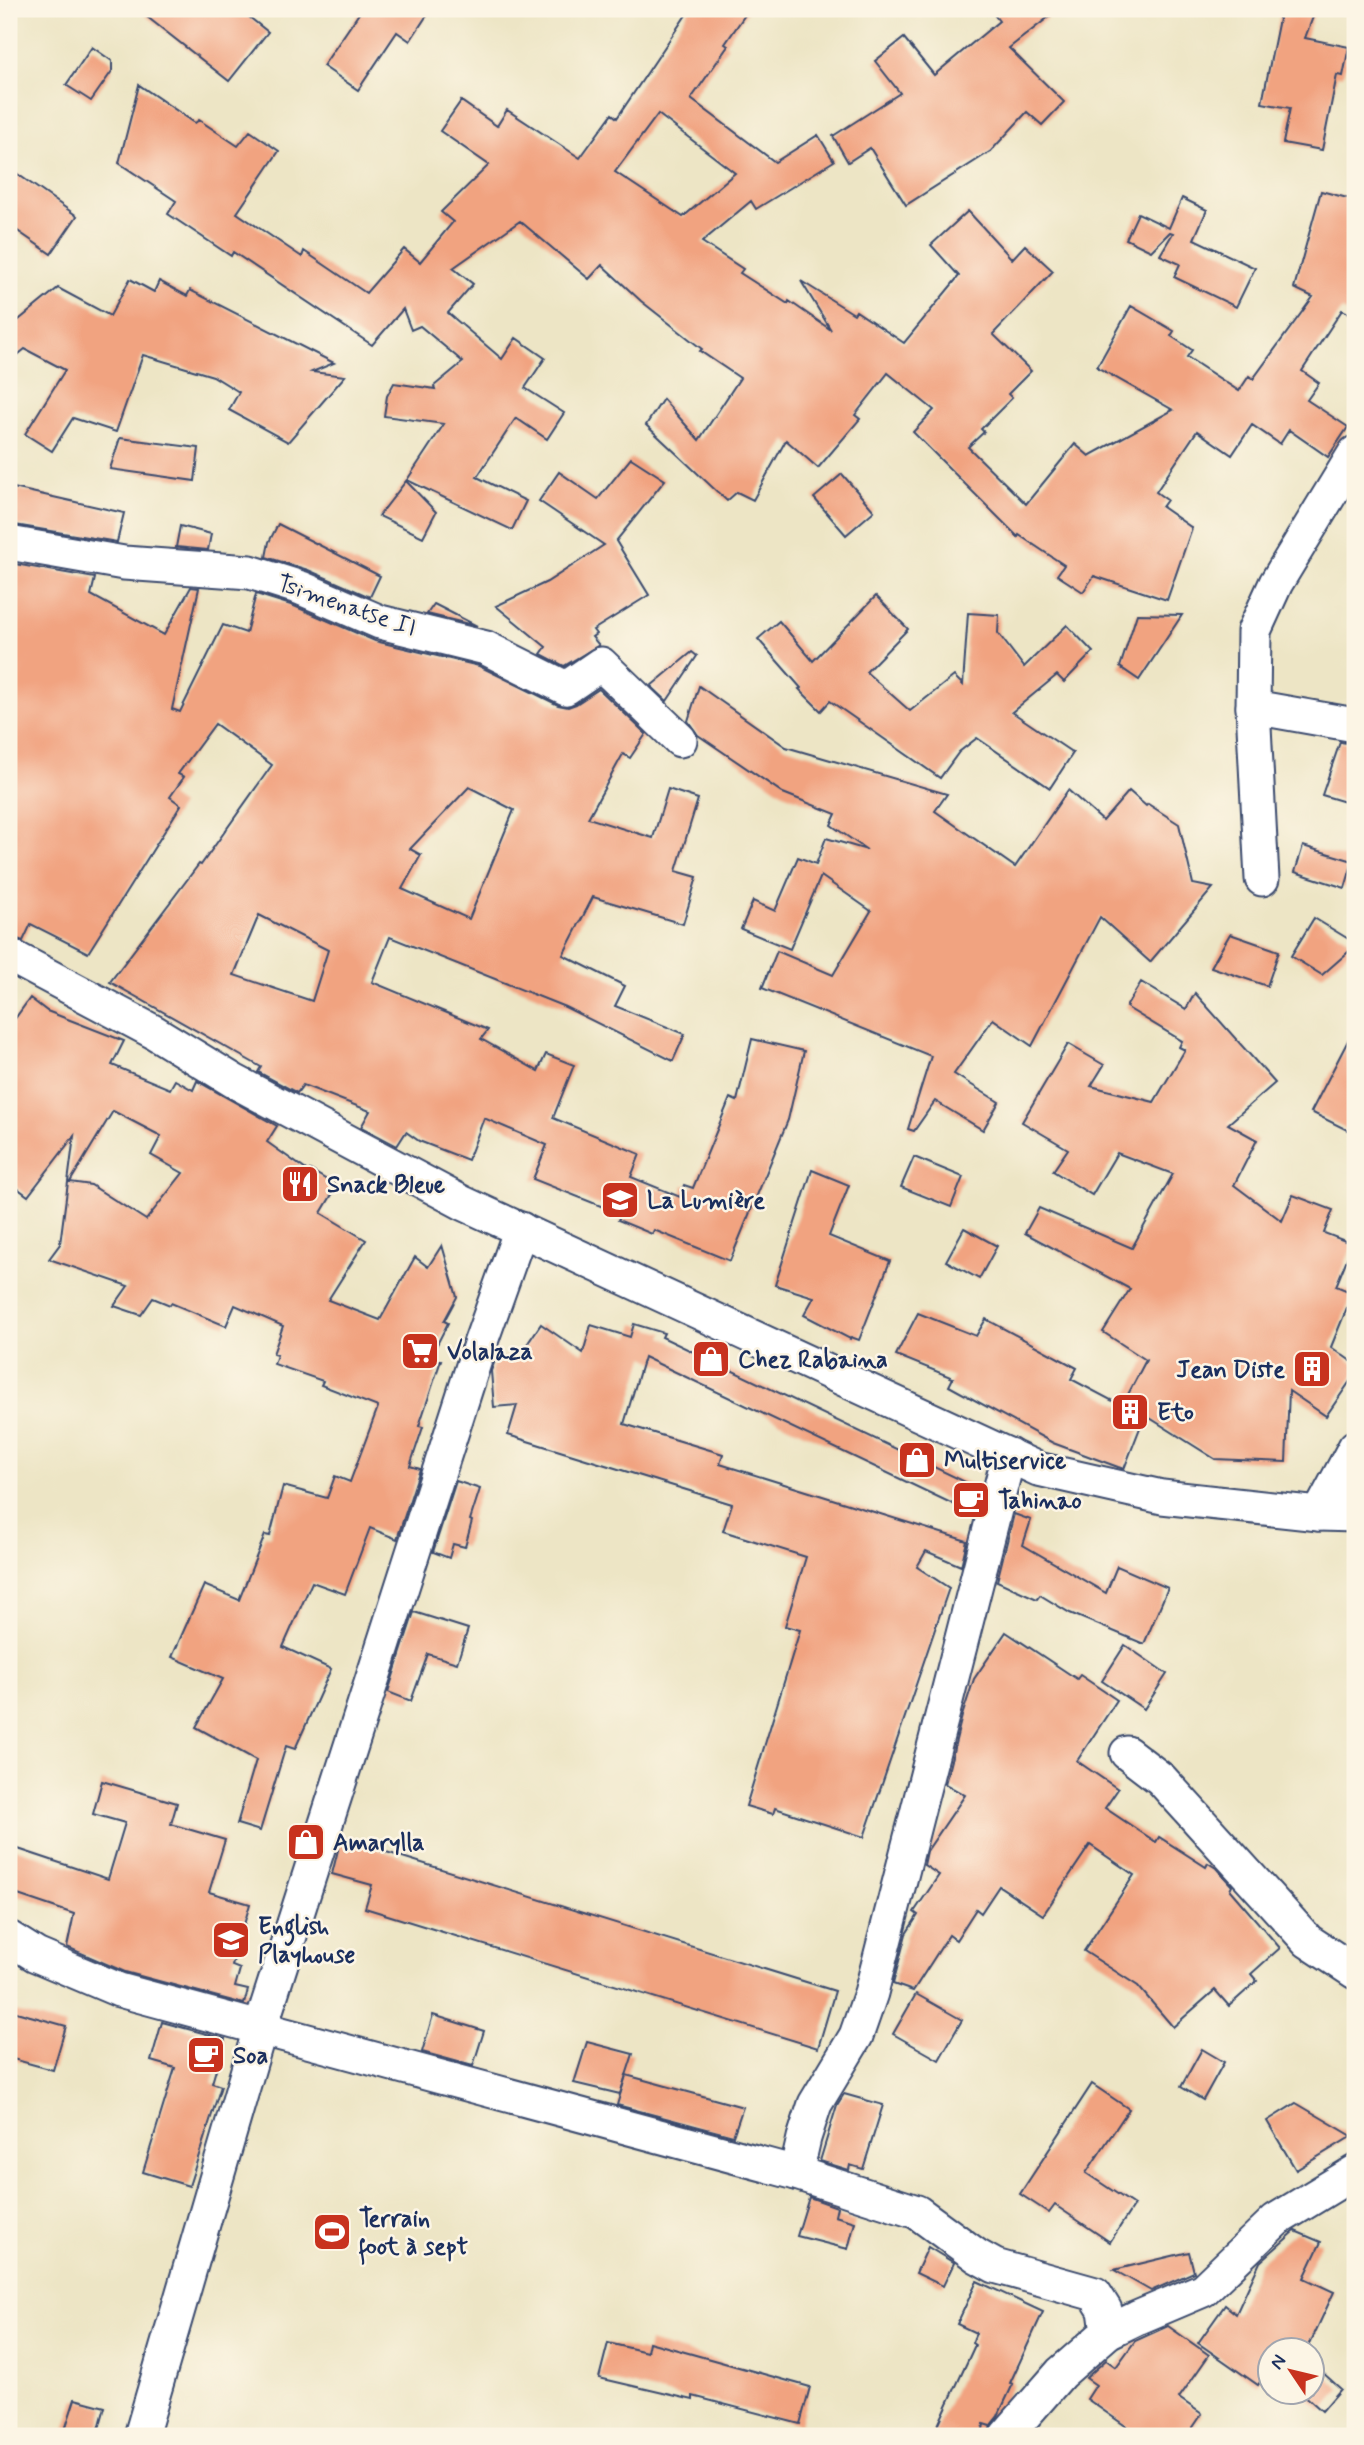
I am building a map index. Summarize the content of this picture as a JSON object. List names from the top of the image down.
{
  "streets": {
    "street": ["Tsimenatse II"]
  },
  "places": {
    "restaurant": ["Snack Bleue"],
    "school or university": ["La Lumière", "English Playhouse"],
    "supermarket": ["Volalaza"],
    "shop": ["Chez Rabaina", "Multiservice", "Amarylla"],
    "building": ["Jean Diste", "Eto"],
    "cafe": ["Tahinao", "Soa"],
    "sports": ["Terrain foot à sept"]
  },
  "north": "top left"
}
